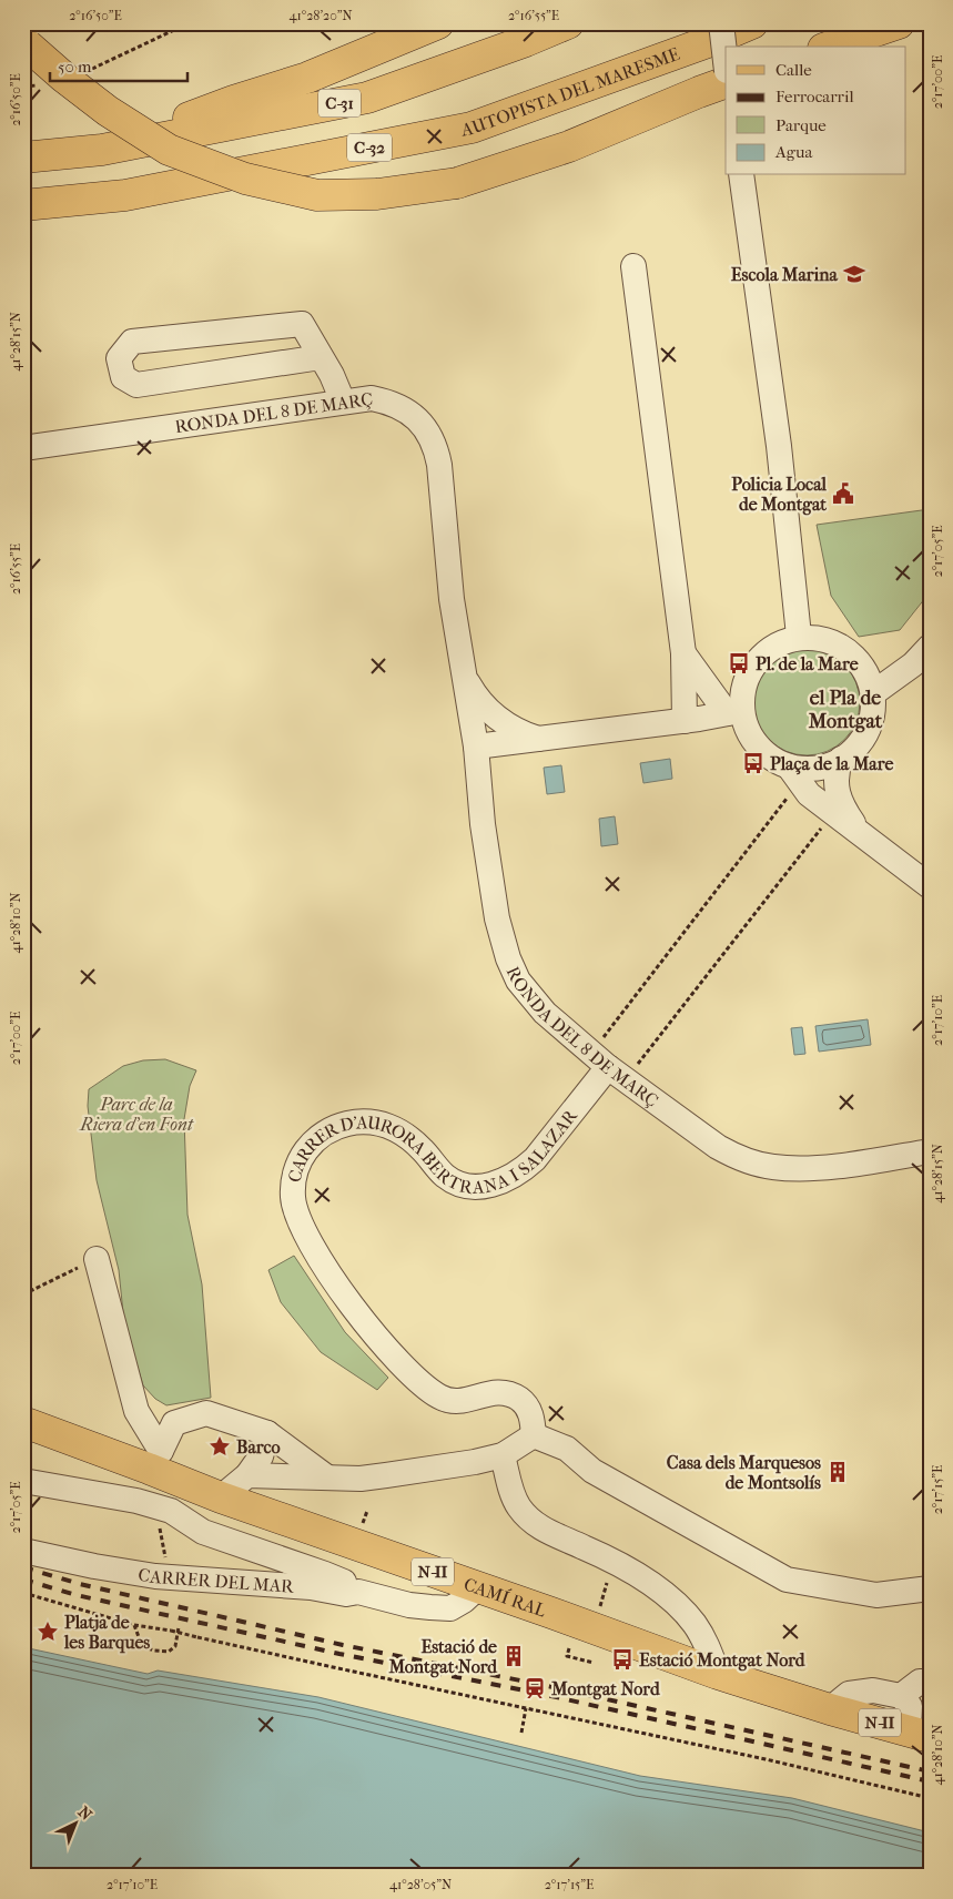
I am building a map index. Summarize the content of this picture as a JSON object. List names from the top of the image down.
{
  "streets": {
    "main road": [
      "AUTOPISTA DEL MARESME",
      "C-31",
      "C-32",
      "N-II",
      "CAMÍ RAL"
    ],
    "street": ["RONDA DEL 8 DE MARÇ", "CARRER D'AURORA BERTRANA I SALAZAR", "CARRER DEL MAR"]
  },
  "crossings": [
    ["RONDA DEL 8 DE MARÇ", "CARRER D'AURORA BERTRANA I SALAZAR"],
    ["CARRER DEL MAR", "CAMÍ RAL"]
  ],
  "districts": ["el Pla de Montgat"],
  "parks": ["Parc de la Riera d'en Font"],
  "places": {
    "school or university": ["Escola Marina"],
    "public building": ["Policia Local de Montgat"],
    "bus stop": ["Pl. de la Mare", "Plaça de la Mare", "Estació Montgat Nord"],
    "place": ["Barco", "Platja de les Barques"],
    "building": ["Casa dels Marquesos de Montsolís", "Estació de Montgat Nord"],
    "station": ["Montgat Nord"]
  },
  "legend": [
    "Calle",
    "Ferrocarril",
    "Parque",
    "Agua"
  ],
  "scale_bar": "50 m",
  "north": "top right",
  "coordinates": [
    "2°16'50\"E",
    "41°28'20\"N",
    "2°16'55\"E",
    "2°17'00\"E",
    "41°28'15\"N",
    "2°17'05\"E",
    "41°28'10\"N",
    "2°17'10\"E",
    "2°17'15\"E",
    "41°28'05\"N"
  ]
}
